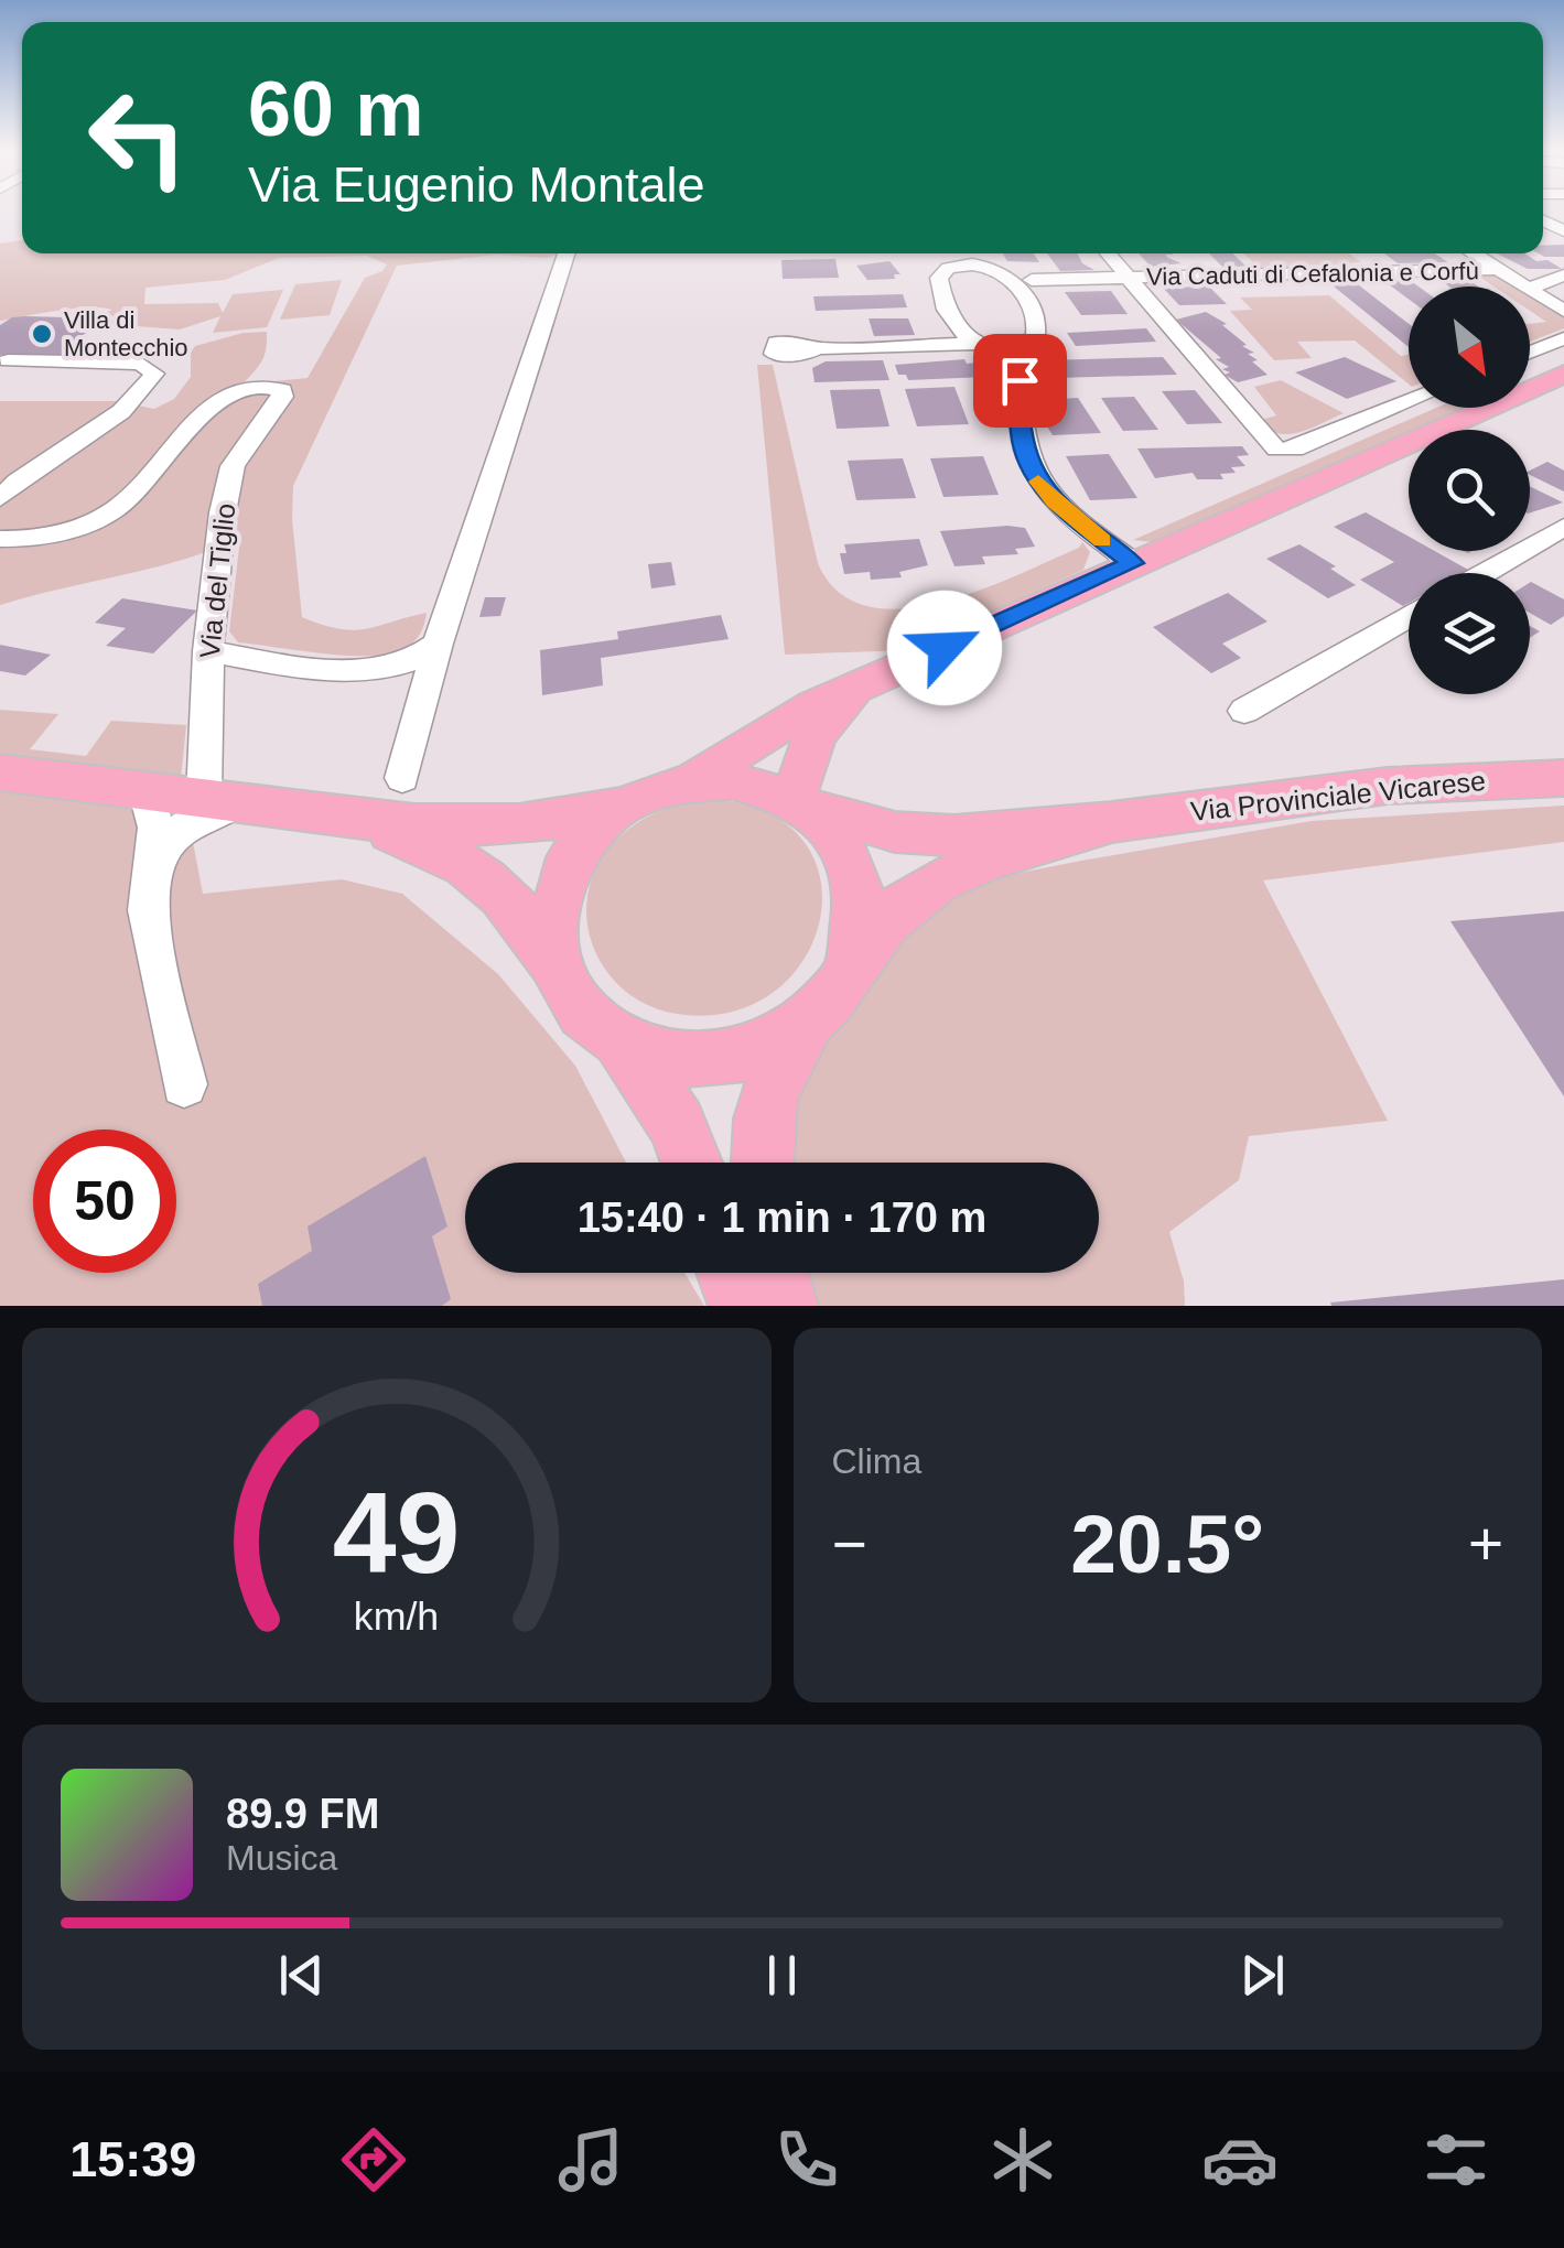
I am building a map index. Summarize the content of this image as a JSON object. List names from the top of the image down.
{
  "streets": {
    "main road": ["Via Provinciale Vicarese"],
    "street": ["Via Caduti di Cefalonia e Corfù", "Via del Tiglio"]
  },
  "places": ["Villa di Montecchio"],
  "north": "bottom right",
  "page": {
    "turn": ["60 m", "Via Eugenio Montale"],
    "limit": "50",
    "trip": "15:40 · 1 min · 170 m",
    "tile": "Clima",
    "heat": ["−", "20.5°", "+"],
    "song": ["89.9 FM", "Musica"],
    "tabs": "15:39",
    "gauge": ["49", "km/h"]
  }
}
